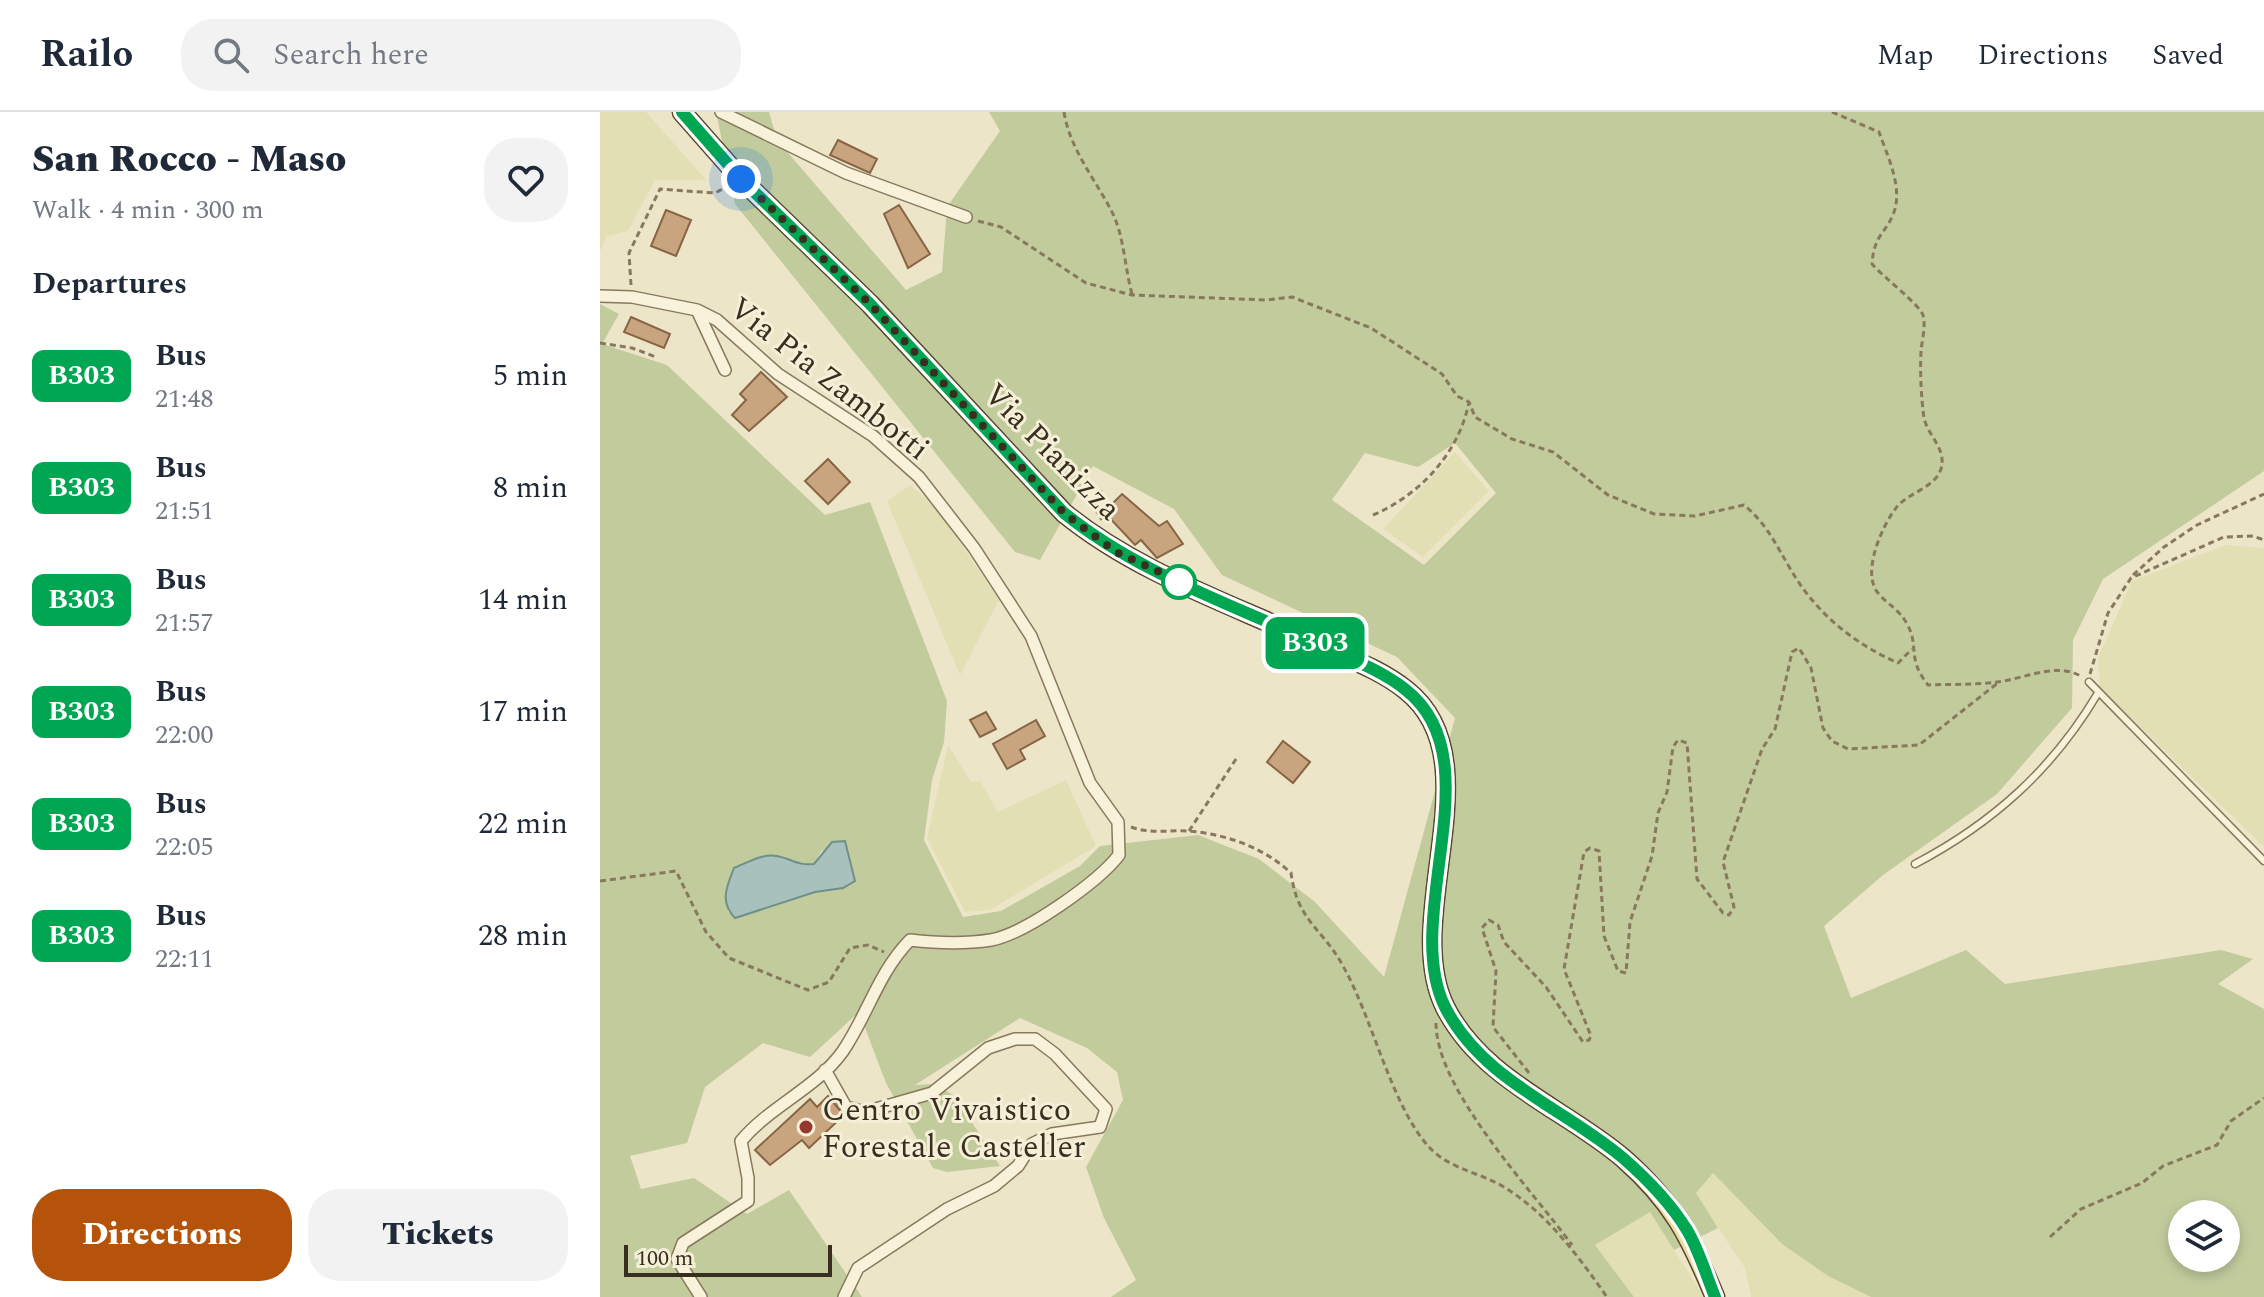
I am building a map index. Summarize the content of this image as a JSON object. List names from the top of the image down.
{
  "streets": {
    "main road": ["Via Pianizza"],
    "street": ["Via Pia Zambotti"]
  },
  "places": ["Centro Vivaistico Forestale Casteller"],
  "lines": ["bus line B303"],
  "scale_bar": "100 m",
  "page": {
    "header": "Railo",
    "search": "Search here",
    "nav": ["Map", "Directions", "Saved"],
    "heading": [
      ["San Rocco - Maso", "Walk · 4 min · 300 m"],
      "Departures"
    ],
    "on_map": "B303",
    "list": [
      {
        "mark": "B303",
        "name": "Bus",
        "note": "21:48",
        "value": "5 min"
      },
      {
        "mark": "B303",
        "name": "Bus",
        "note": "21:51",
        "value": "8 min"
      },
      {
        "mark": "B303",
        "name": "Bus",
        "note": "21:57",
        "value": "14 min"
      },
      {
        "mark": "B303",
        "name": "Bus",
        "note": "22:00",
        "value": "17 min"
      },
      {
        "mark": "B303",
        "name": "Bus",
        "note": "22:05",
        "value": "22 min"
      },
      {
        "mark": "B303",
        "name": "Bus",
        "note": "22:11",
        "value": "28 min"
      }
    ],
    "buttons": ["Directions", "Tickets"],
    "scale": "100 m"
  }
}
